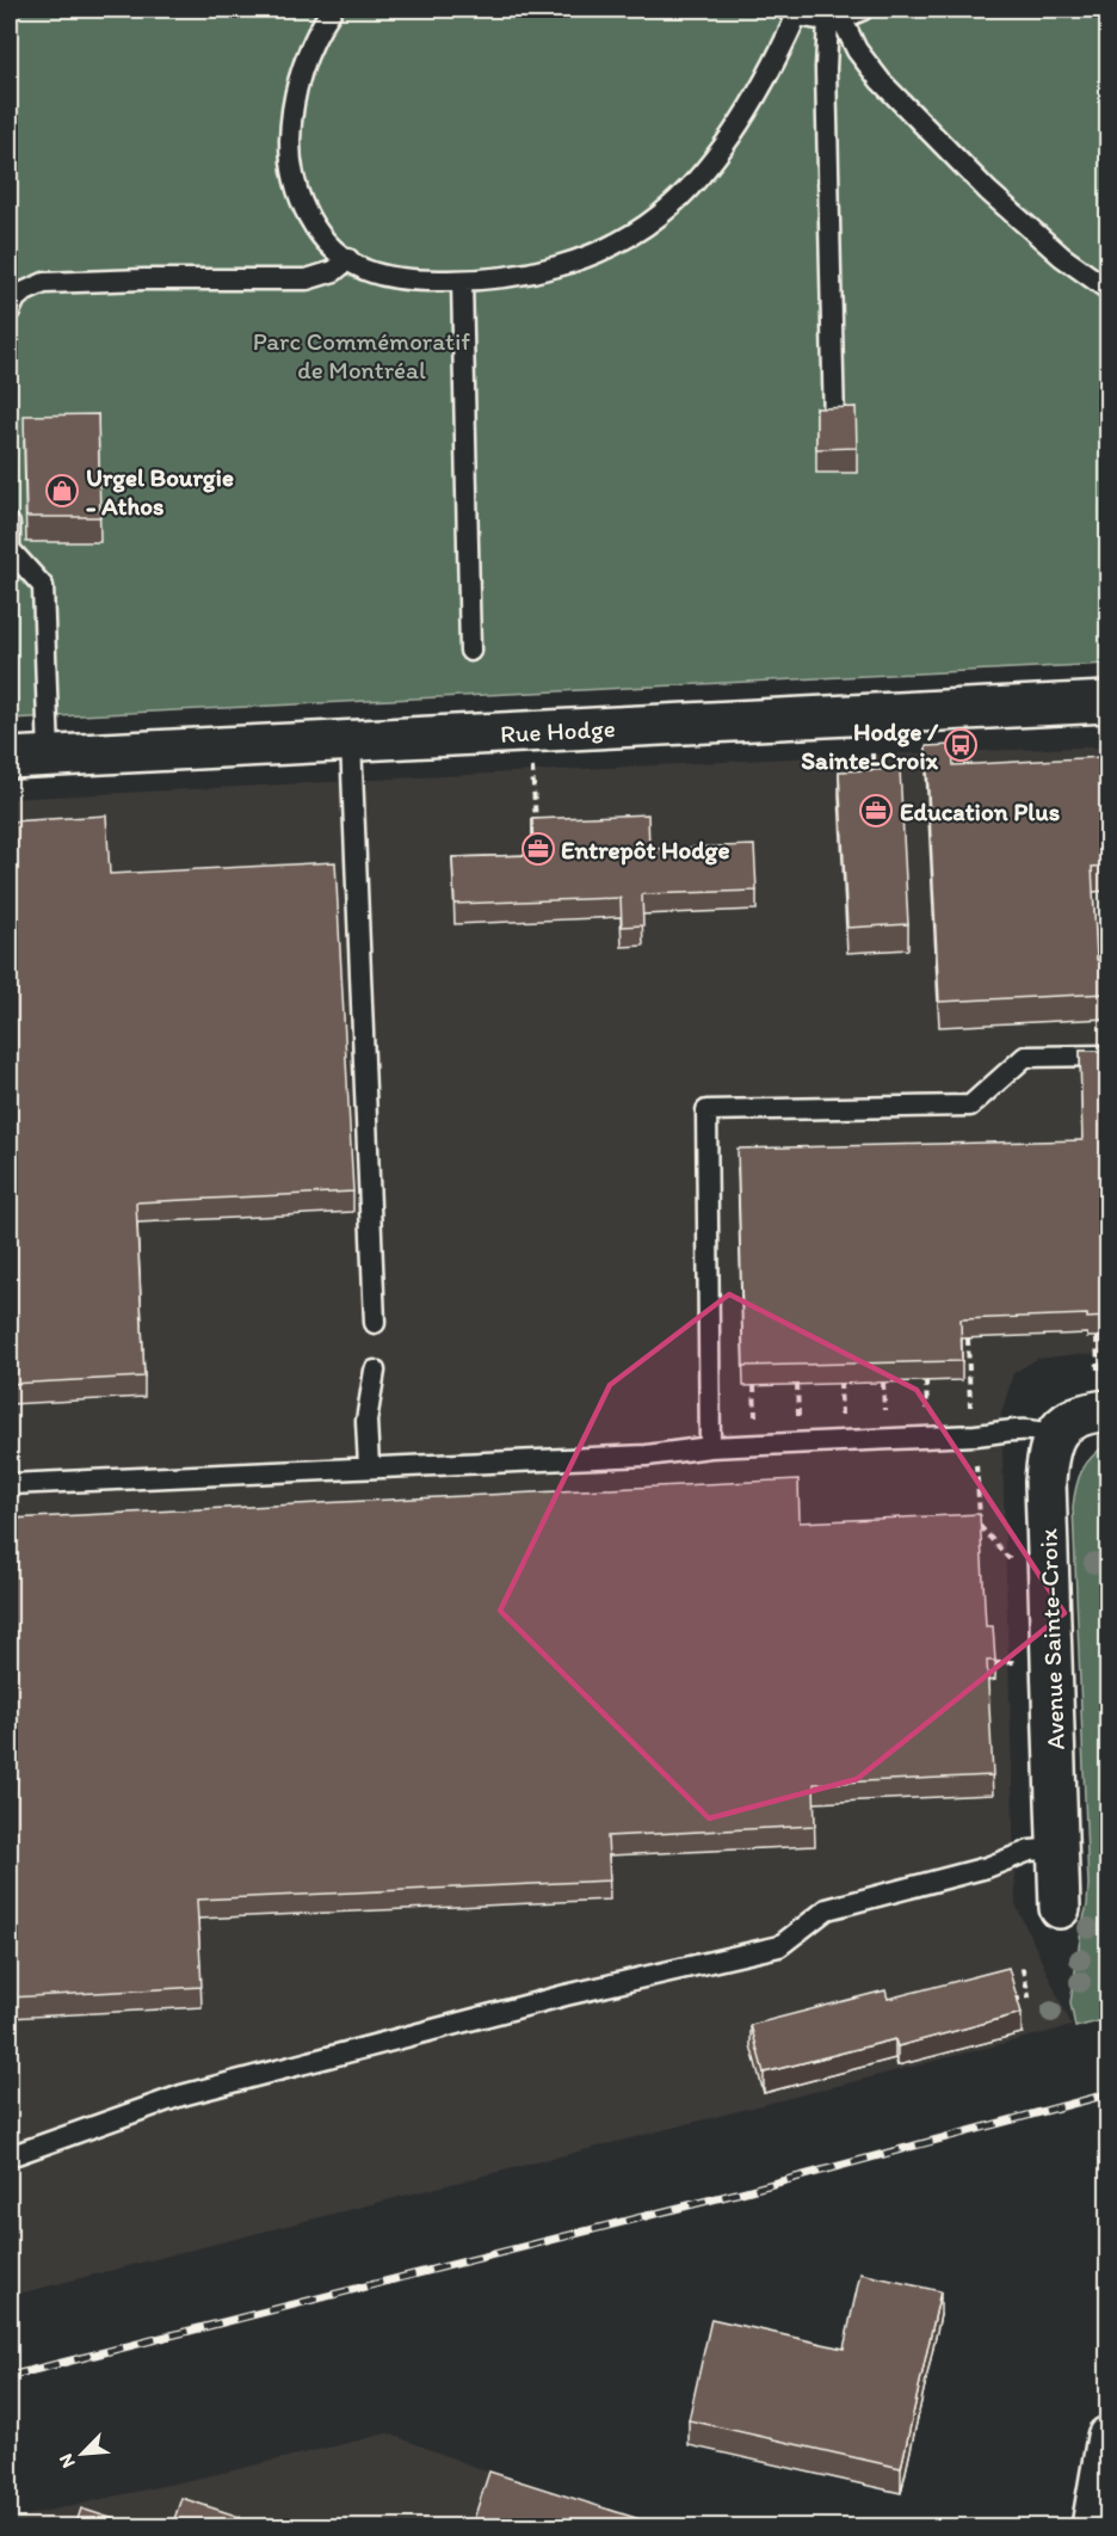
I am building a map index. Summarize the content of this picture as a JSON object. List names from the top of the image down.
{
  "streets": {
    "street": ["Rue Hodge", "Avenue Sainte-Croix"]
  },
  "parks": ["Parc Commémoratif de Montréal"],
  "places": {
    "shop": ["Urgel Bourgie - Athos"],
    "bus stop": ["Hodge / Sainte-Croix"],
    "office": ["Education Plus", "Entrepôt Hodge"]
  },
  "north": "bottom left"
}
